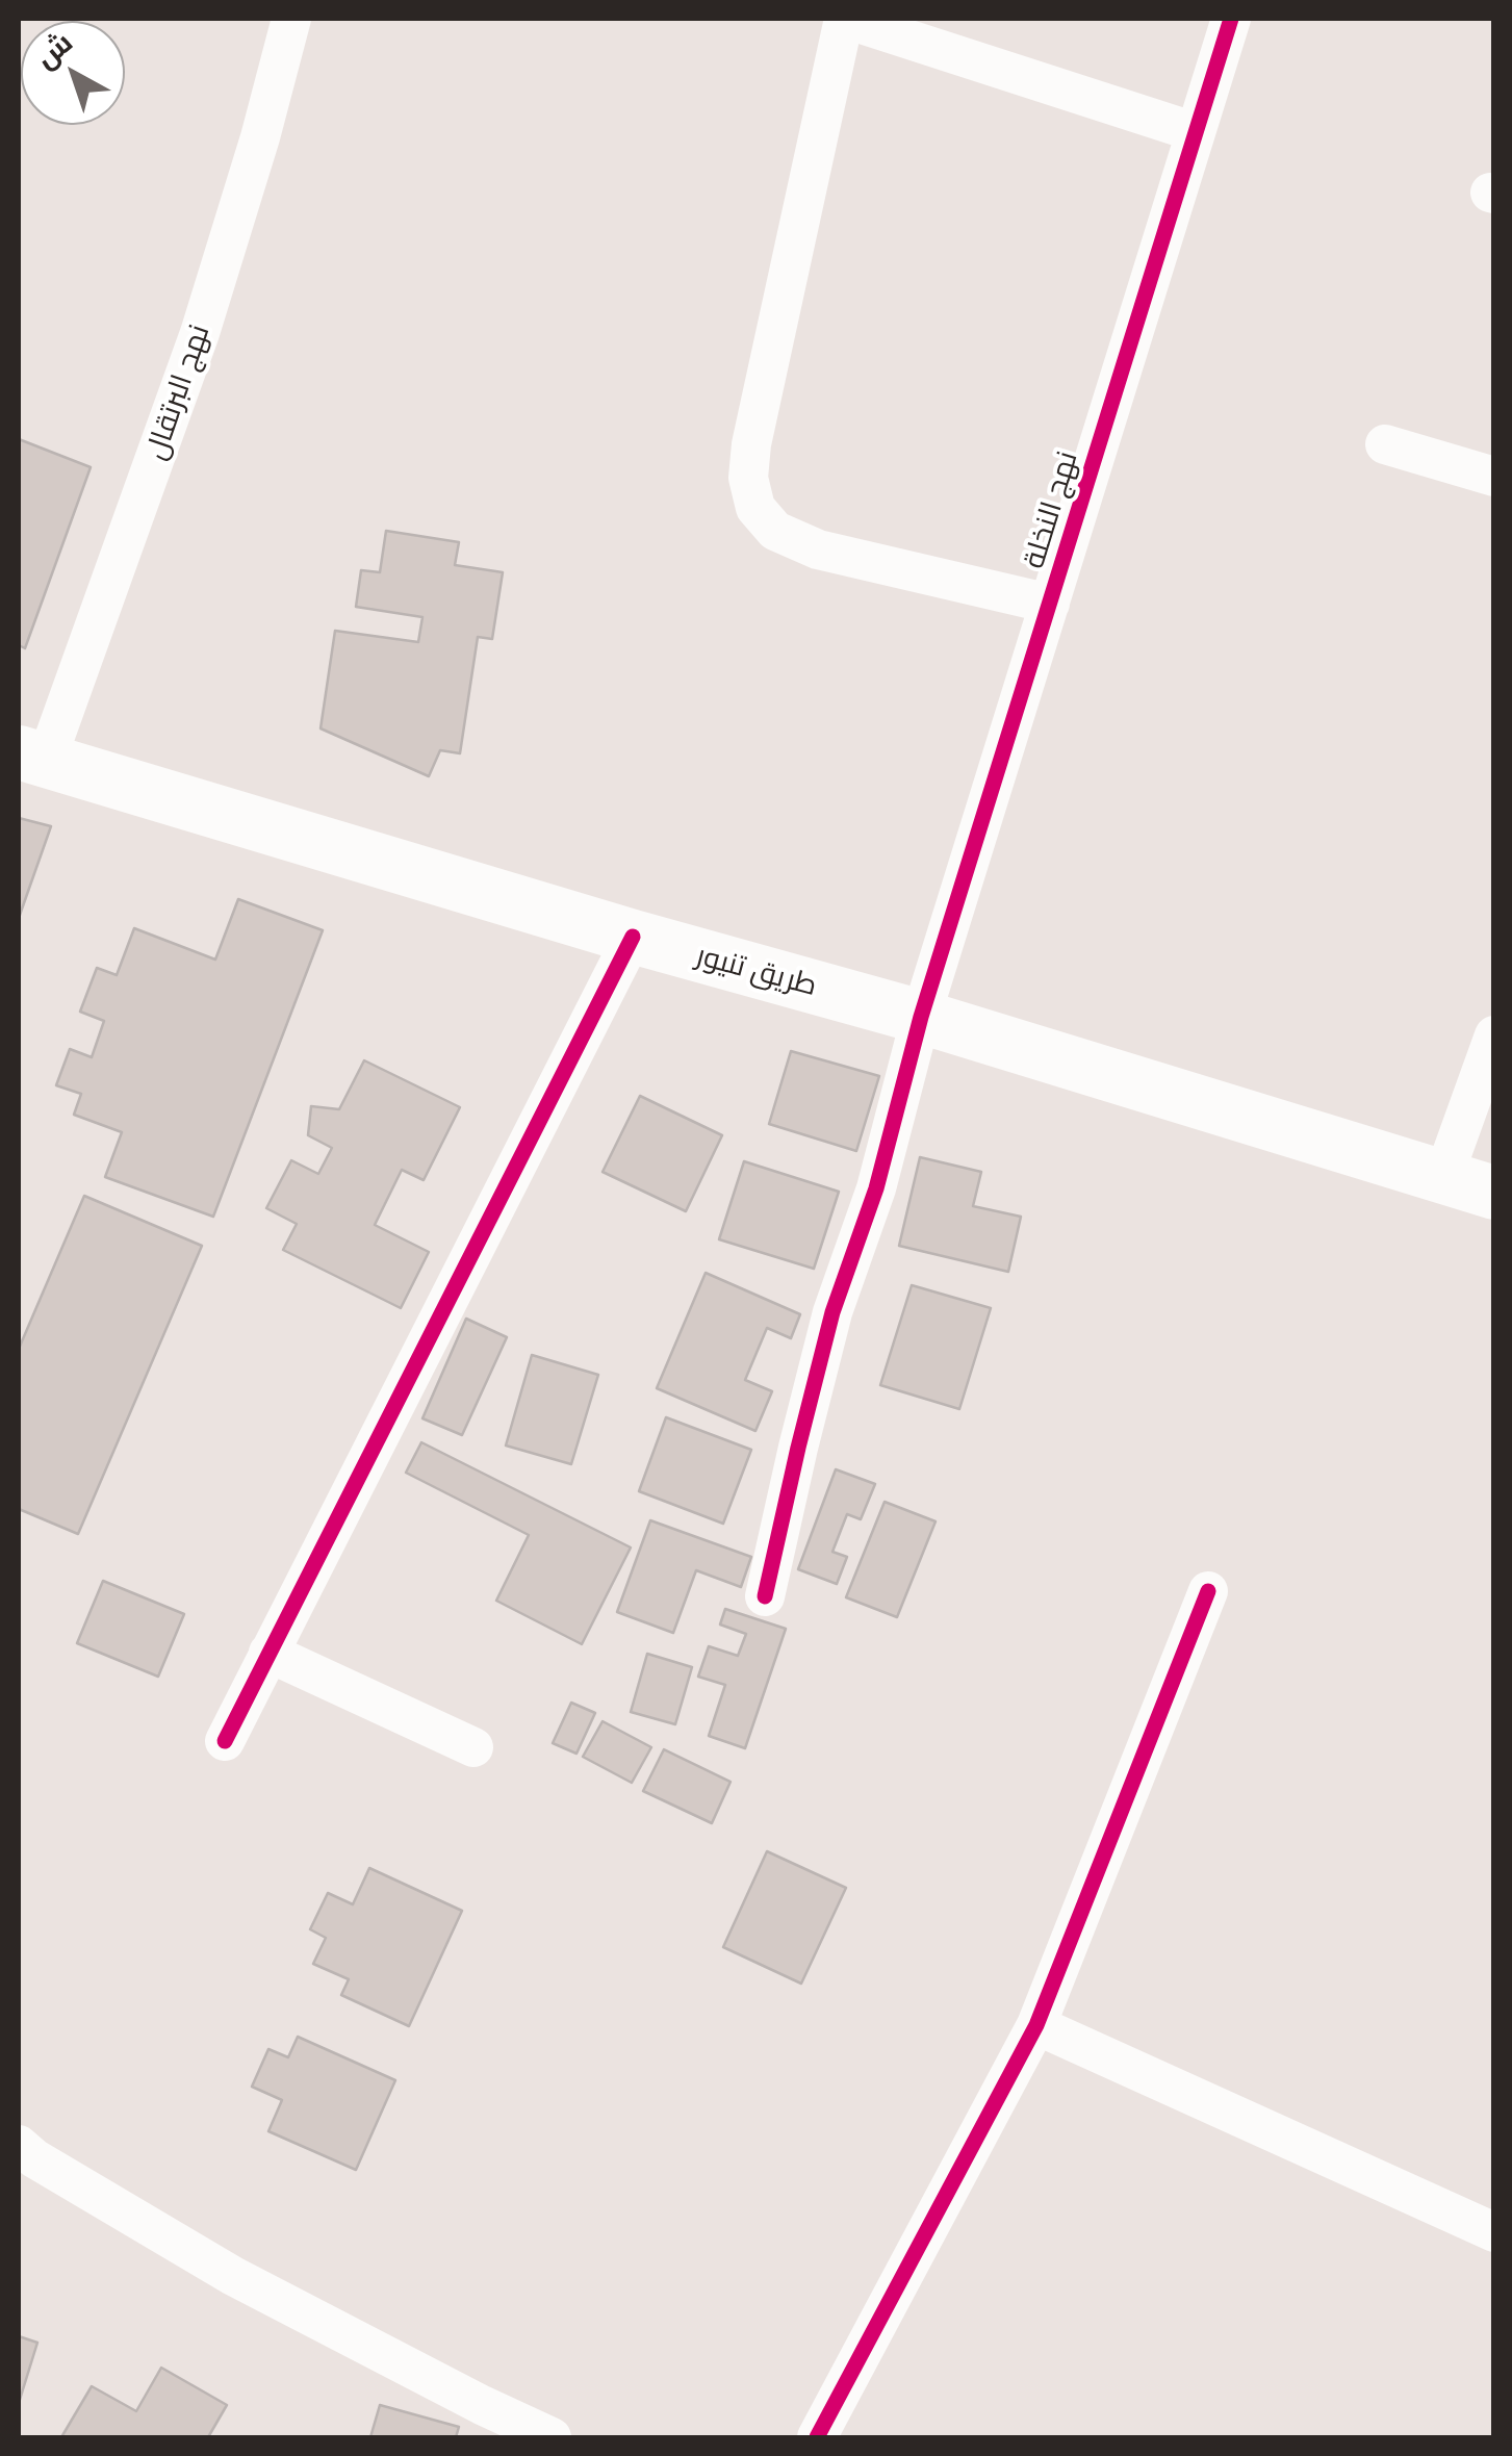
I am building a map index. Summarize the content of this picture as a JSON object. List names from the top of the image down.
{
  "streets": {
    "main road": ["طريق تنيور"],
    "street": ["نهج البرتقال", "نهج النخلة"]
  },
  "crossings": [
    ["نهج البرتقال", "طريق تنيور"],
    ["نهج النخلة", "طريق تنيور"]
  ],
  "north": "top left"
}
